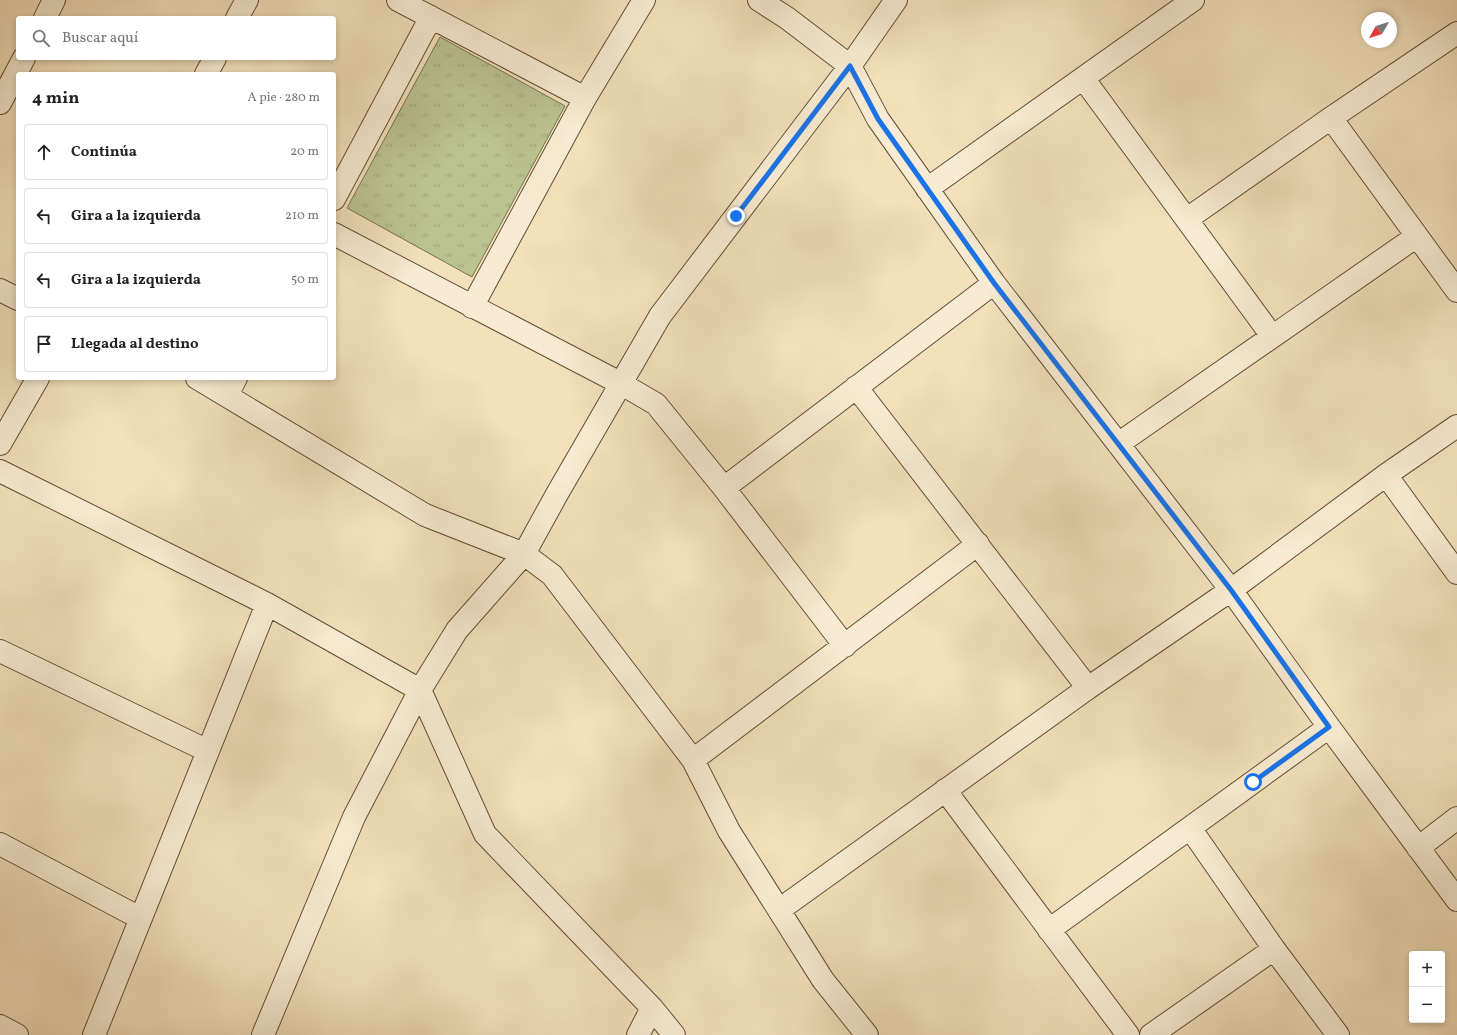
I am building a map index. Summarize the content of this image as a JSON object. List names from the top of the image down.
{
  "north": "bottom left",
  "page": {
    "search": "Buscar aquí",
    "heading": ["4 min", "A pie · 280 m"],
    "list": [
      ["Continúa", "20 m"],
      ["Gira a la izquierda", "210 m"],
      ["Gira a la izquierda", "50 m"],
      "Llegada al destino"
    ],
    "map_buttons": ["+", "−"]
  }
}
